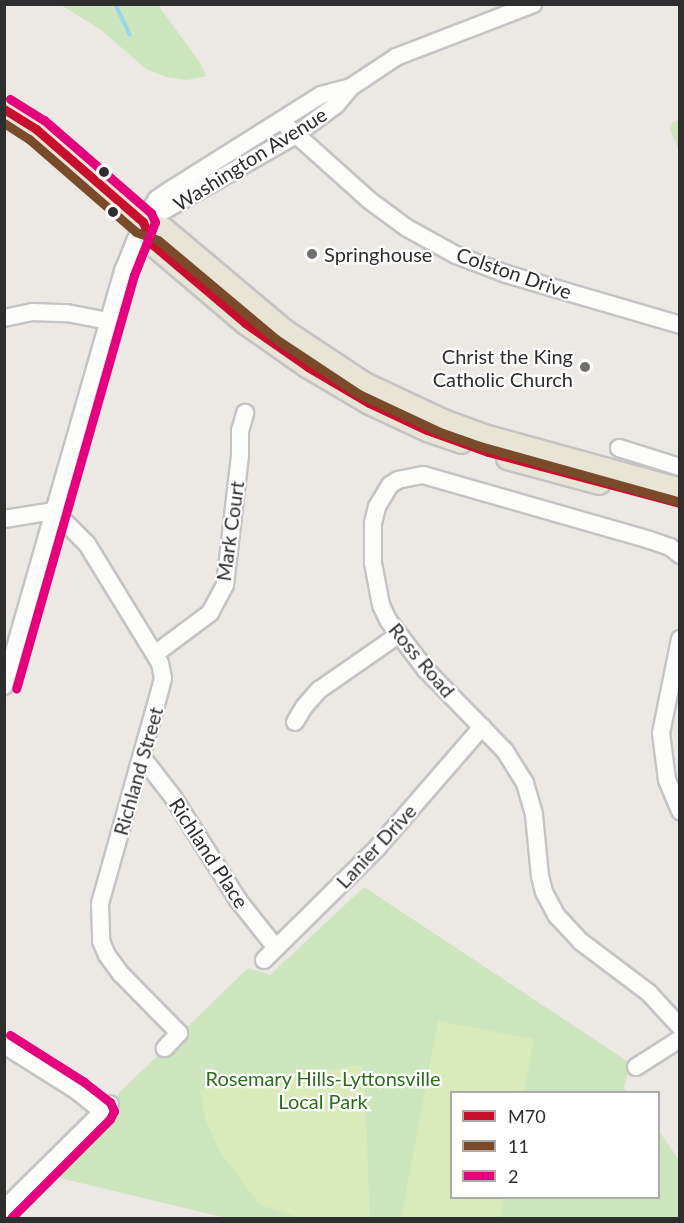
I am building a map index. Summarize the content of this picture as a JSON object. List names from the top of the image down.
{
  "streets": {
    "street": [
      "Washington Avenue",
      "Colston Drive",
      "Mark Court",
      "Ross Road",
      "Richland Street",
      "Lanier Drive",
      "Richland Place"
    ]
  },
  "crossings": [
    ["Washington Avenue", "Colston Drive"],
    ["Mark Court", "Richland Street"],
    ["Ross Road", "Lanier Drive"],
    ["Richland Street", "Richland Place"],
    ["Lanier Drive", "Richland Place"]
  ],
  "parks": ["Rosemary Hills-Lyttonsville Local Park"],
  "places": ["Springhouse", "Christ the King Catholic Church"],
  "lines": ["transit line 2", "transit line M70", "transit line 11"],
  "legend": ["M70", "11", "2"]
}
